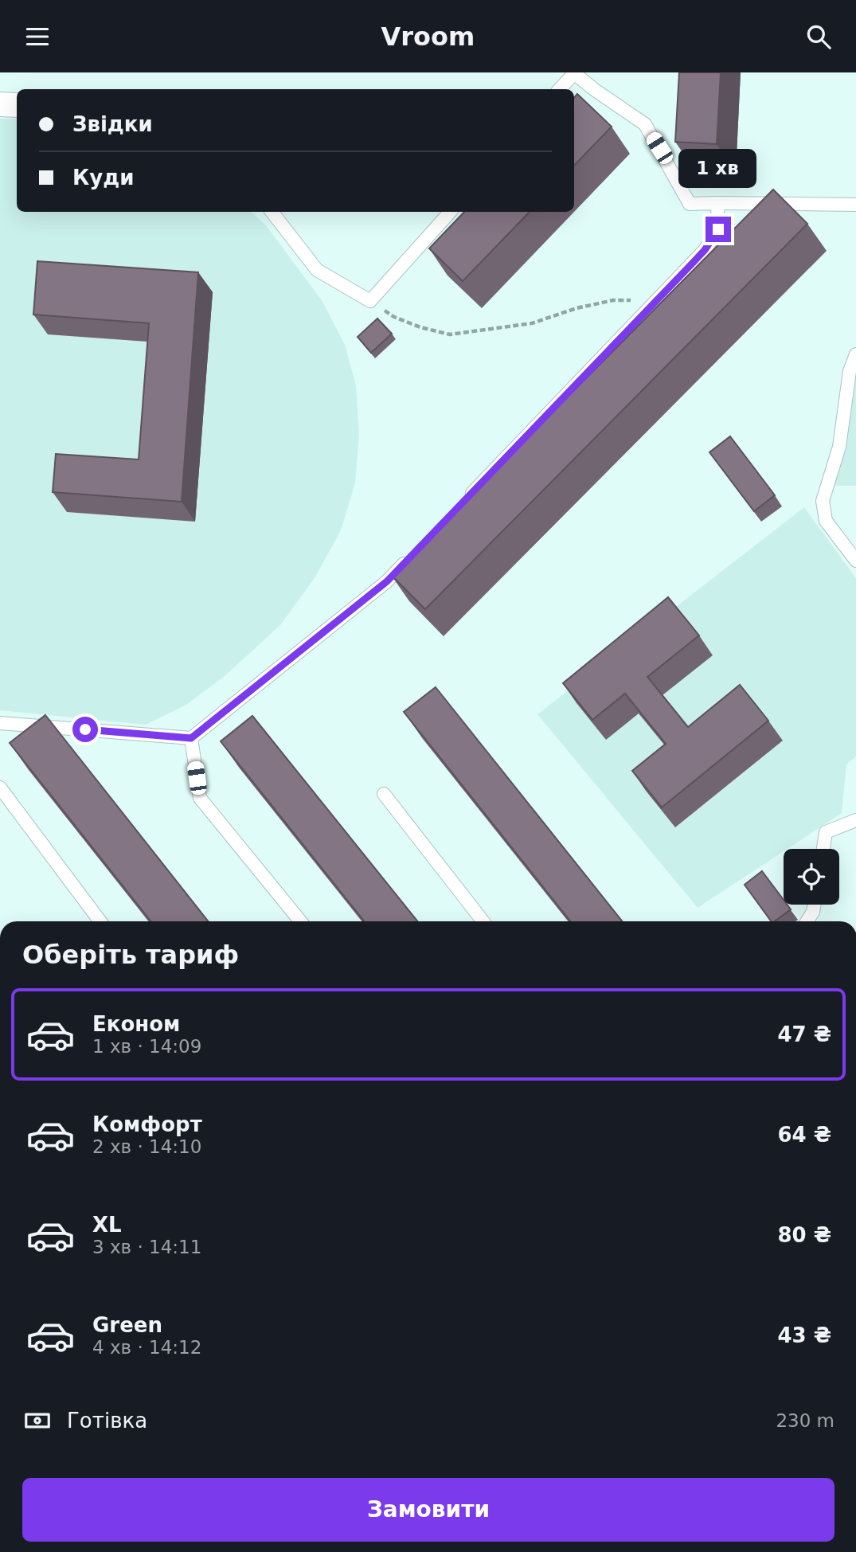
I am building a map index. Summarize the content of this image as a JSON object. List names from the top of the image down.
{
  "page": {
    "header": "Vroom",
    "banner": ["Звідки", "Куди"],
    "bubble": "1 хв",
    "heading": "Оберіть тариф",
    "list": [
      {
        "name": "Економ",
        "note": "1 хв · 14:09",
        "value": "47 ₴"
      },
      {
        "name": "Комфорт",
        "note": "2 хв · 14:10",
        "value": "64 ₴"
      },
      {
        "name": "XL",
        "note": "3 хв · 14:11",
        "value": "80 ₴"
      },
      {
        "name": "Green",
        "note": "4 хв · 14:12",
        "value": "43 ₴"
      }
    ],
    "pay": ["Готівка", "230 m"],
    "buttons": "Замовити"
  }
}
